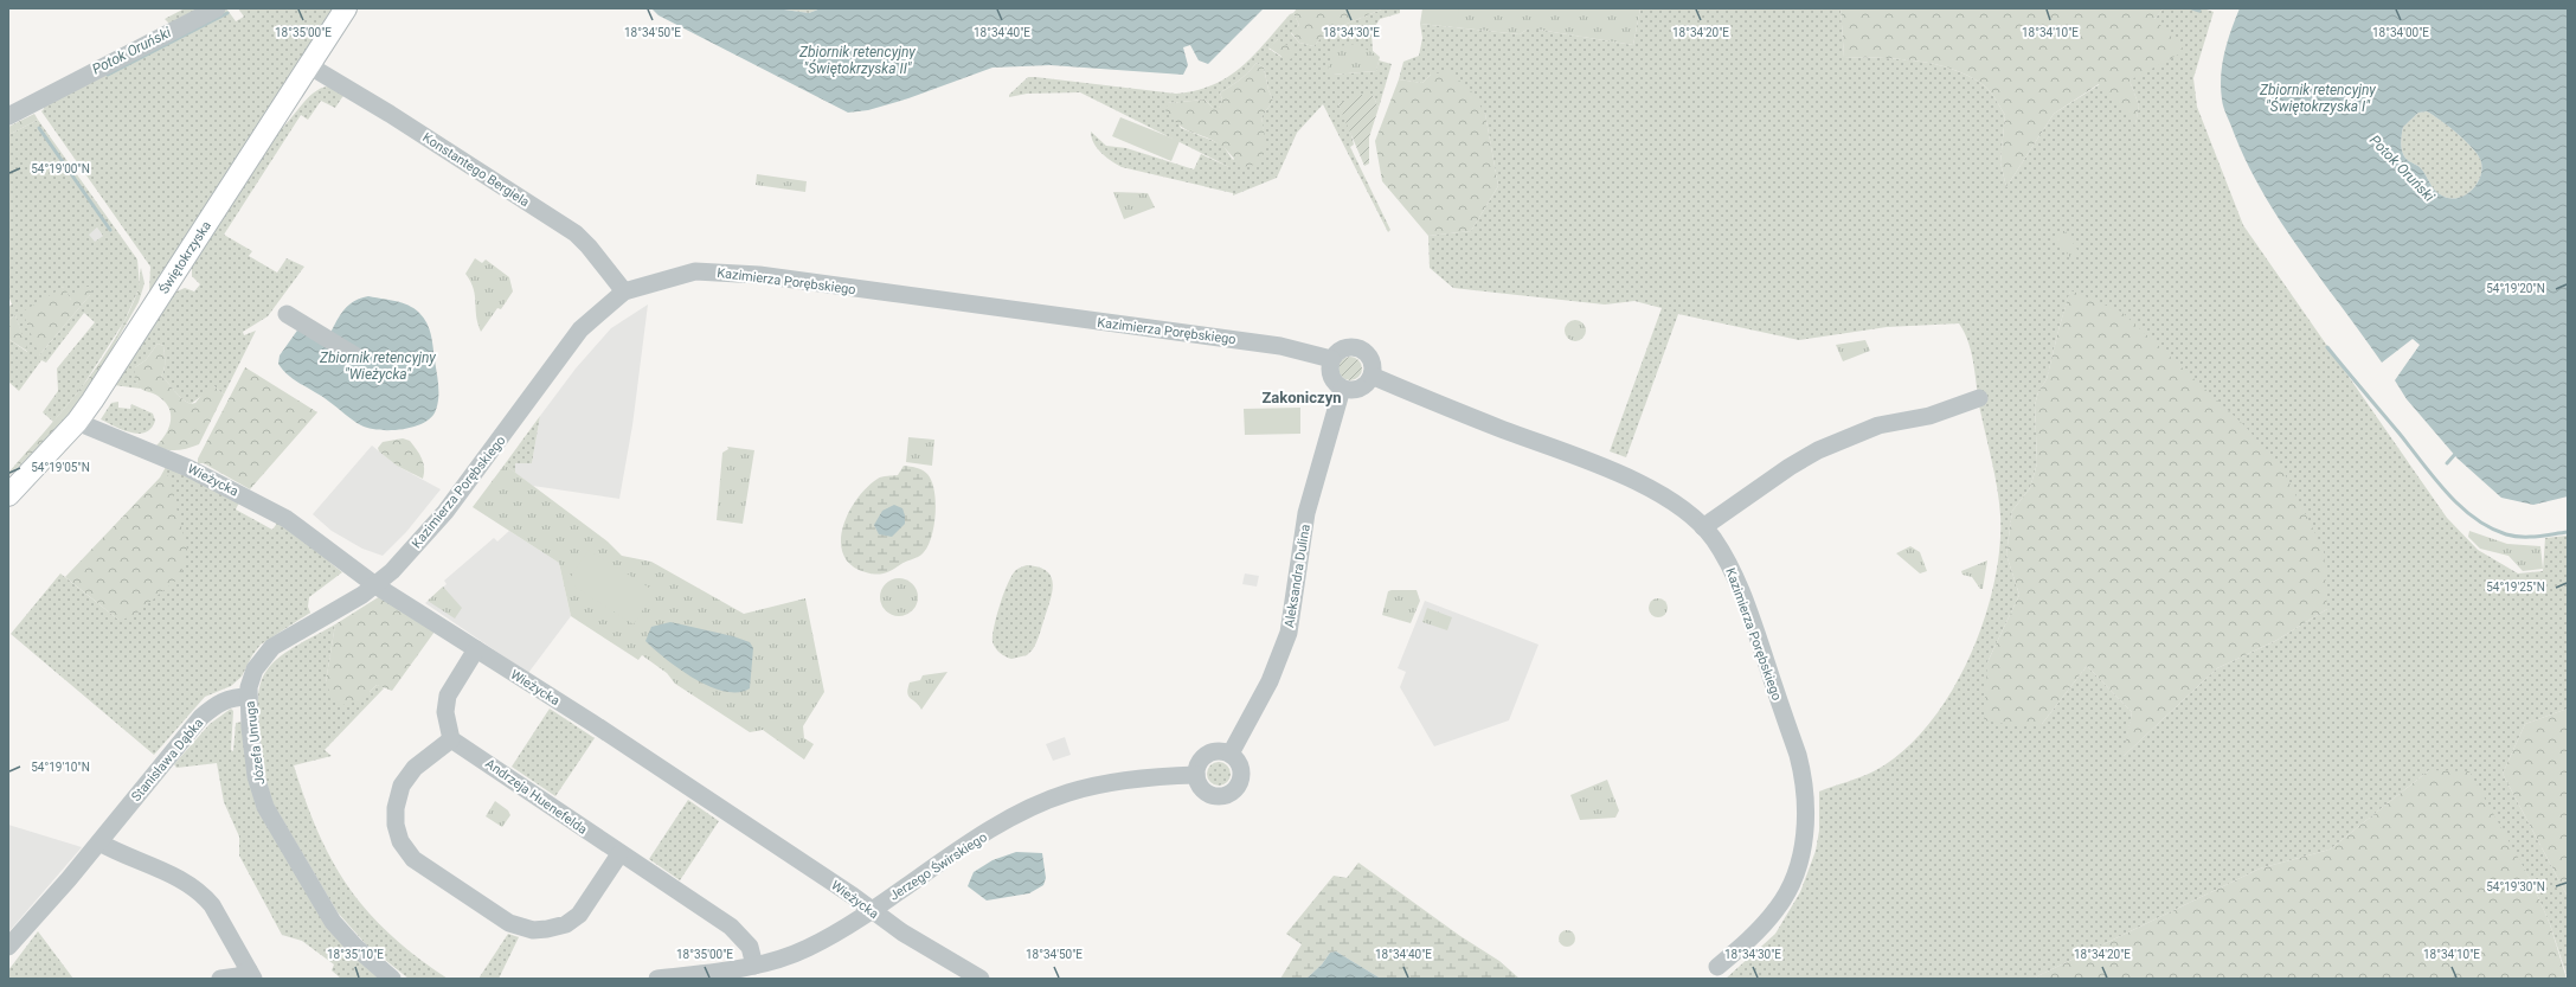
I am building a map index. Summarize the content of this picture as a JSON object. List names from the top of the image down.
{
  "streets": {
    "main road": ["Świętokrzyska"],
    "street": [
      "Konstantego Bergiela",
      "Kazimierza Porębskiego",
      "Wieżycka",
      "Aleksandra Dulina",
      "Józefa Unruga",
      "Stanisława Dąbka",
      "Andrzeja Huenefelda",
      "Jerzego Świrskiego"
    ]
  },
  "crossings": [
    ["Konstantego Bergiela", "Świętokrzyska"],
    ["Konstantego Bergiela", "Kazimierza Porębskiego"],
    ["Świętokrzyska", "Wieżycka"],
    ["Kazimierza Porębskiego", "Wieżycka"],
    ["Kazimierza Porębskiego", "Aleksandra Dulina"],
    ["Kazimierza Porębskiego", "Józefa Unruga"],
    ["Wieżycka", "Józefa Unruga"],
    ["Wieżycka", "Jerzego Świrskiego"],
    ["Aleksandra Dulina", "Jerzego Świrskiego"],
    ["Józefa Unruga", "Stanisława Dąbka"],
    ["Andrzeja Huenefelda", "Jerzego Świrskiego"]
  ],
  "districts": ["Zakoniczyn"],
  "water": [
    "Potok Oruński",
    "Zbiornik retencyjny \"Świętokrzyska II\"",
    "Zbiornik retencyjny \"Świętokrzyska I\"",
    "Zbiornik retencyjny \"Wieżycka\""
  ],
  "coordinates": [
    "18°35'00\"E",
    "18°34'50\"E",
    "18°34'40\"E",
    "18°34'30\"E",
    "18°34'20\"E",
    "18°34'10\"E",
    "18°34'00\"E",
    "54°19'00\"N",
    "54°19'20\"N",
    "54°19'05\"N",
    "54°19'25\"N",
    "54°19'10\"N",
    "54°19'30\"N",
    "18°35'10\"E"
  ]
}
